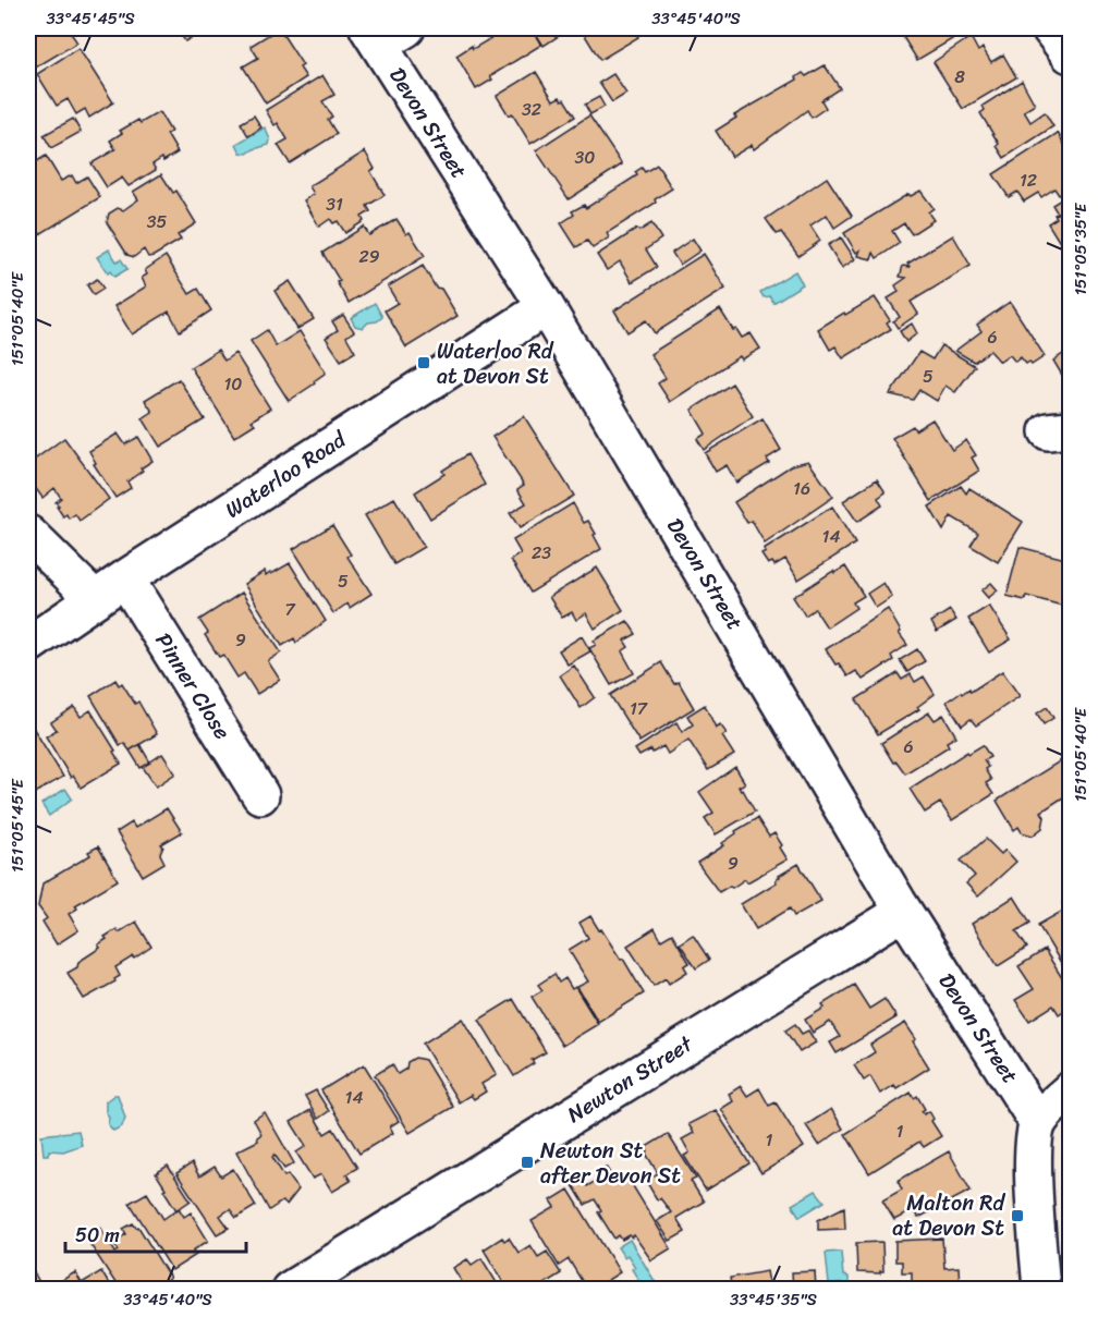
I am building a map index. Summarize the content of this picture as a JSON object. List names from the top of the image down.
{
  "streets": {
    "street": [
      "Devon Street",
      "Waterloo Road",
      "Pinner Close",
      "Newton Street"
    ]
  },
  "crossings": [
    ["Devon Street", "Waterloo Road"],
    ["Devon Street", "Newton Street"],
    ["Waterloo Road", "Pinner Close"]
  ],
  "places": {
    "transit": ["Waterloo Rd at Devon St", "Newton St after Devon St", "Malton Rd at Devon St"]
  },
  "house_numbers": [
    "8",
    "32",
    "30",
    "12",
    "31",
    "35",
    "29",
    "6",
    "5",
    "10",
    "16",
    "14",
    "23",
    "5",
    "7",
    "9",
    "17",
    "6",
    "9",
    "14",
    "1",
    "1"
  ],
  "scale_bar": "50 m",
  "coordinates": [
    "33°45'45\"S",
    "33°45'40\"S",
    "151°05'35\"E",
    "151°05'40\"E",
    "151°05'45\"E",
    "33°45'35\"S"
  ]
}
